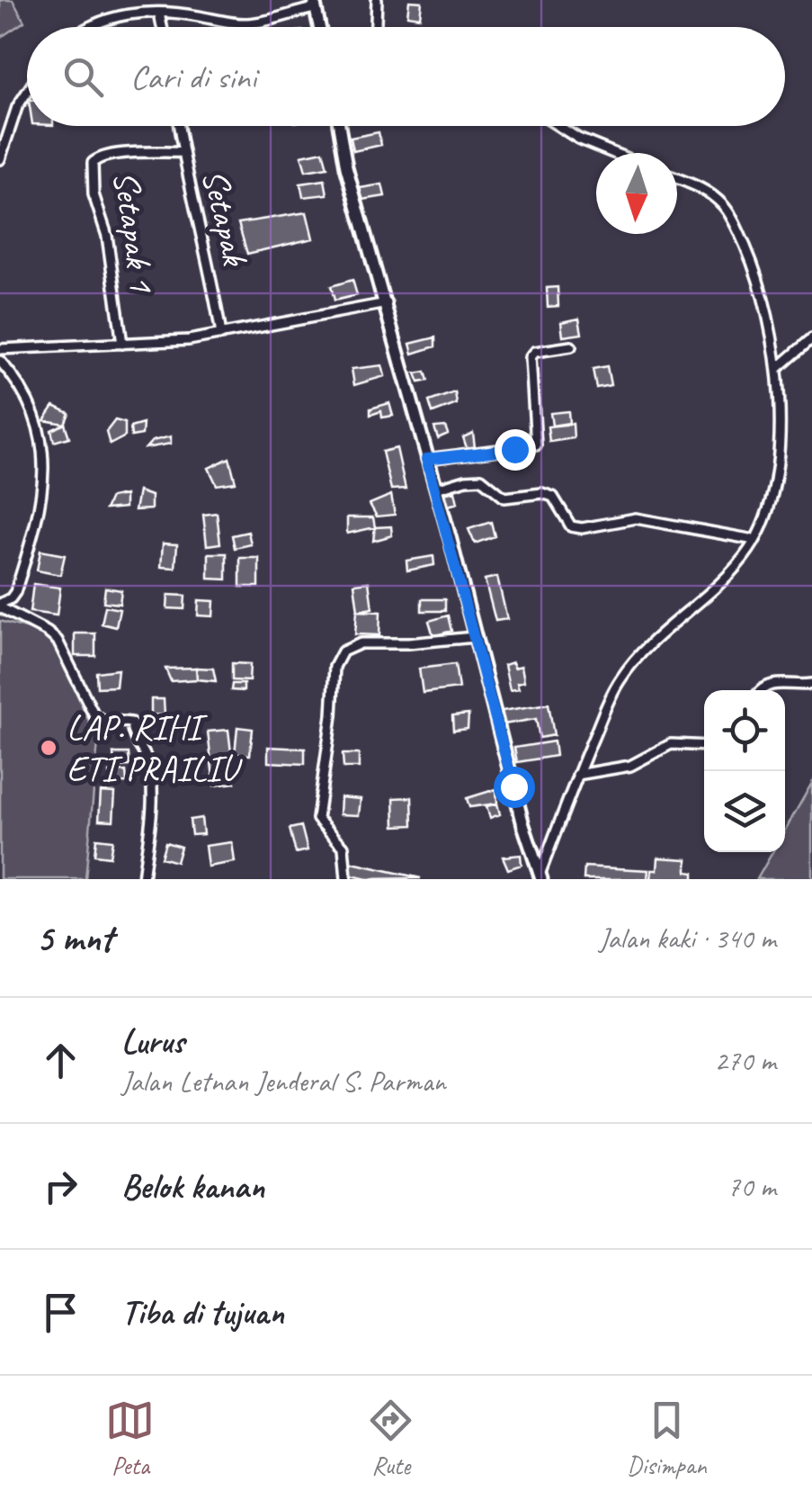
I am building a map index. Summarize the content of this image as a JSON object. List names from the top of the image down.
{
  "streets": {
    "street": ["Setapak", "Setapak 1"]
  },
  "crossings": [
    ["Setapak", "Setapak 1"]
  ],
  "places": ["LAP. RIHI ETI PRAILIU"],
  "north": "bottom",
  "page": {
    "search": "Cari di sini",
    "heading": ["5 mnt", "Jalan kaki · 340 m"],
    "list": [
      ["Lurus", "Jalan Letnan Jenderal S. Parman", "270 m"],
      ["Belok kanan", "70 m"],
      "Tiba di tujuan"
    ],
    "nav": ["Peta", "Rute", "Disimpan"]
  }
}
